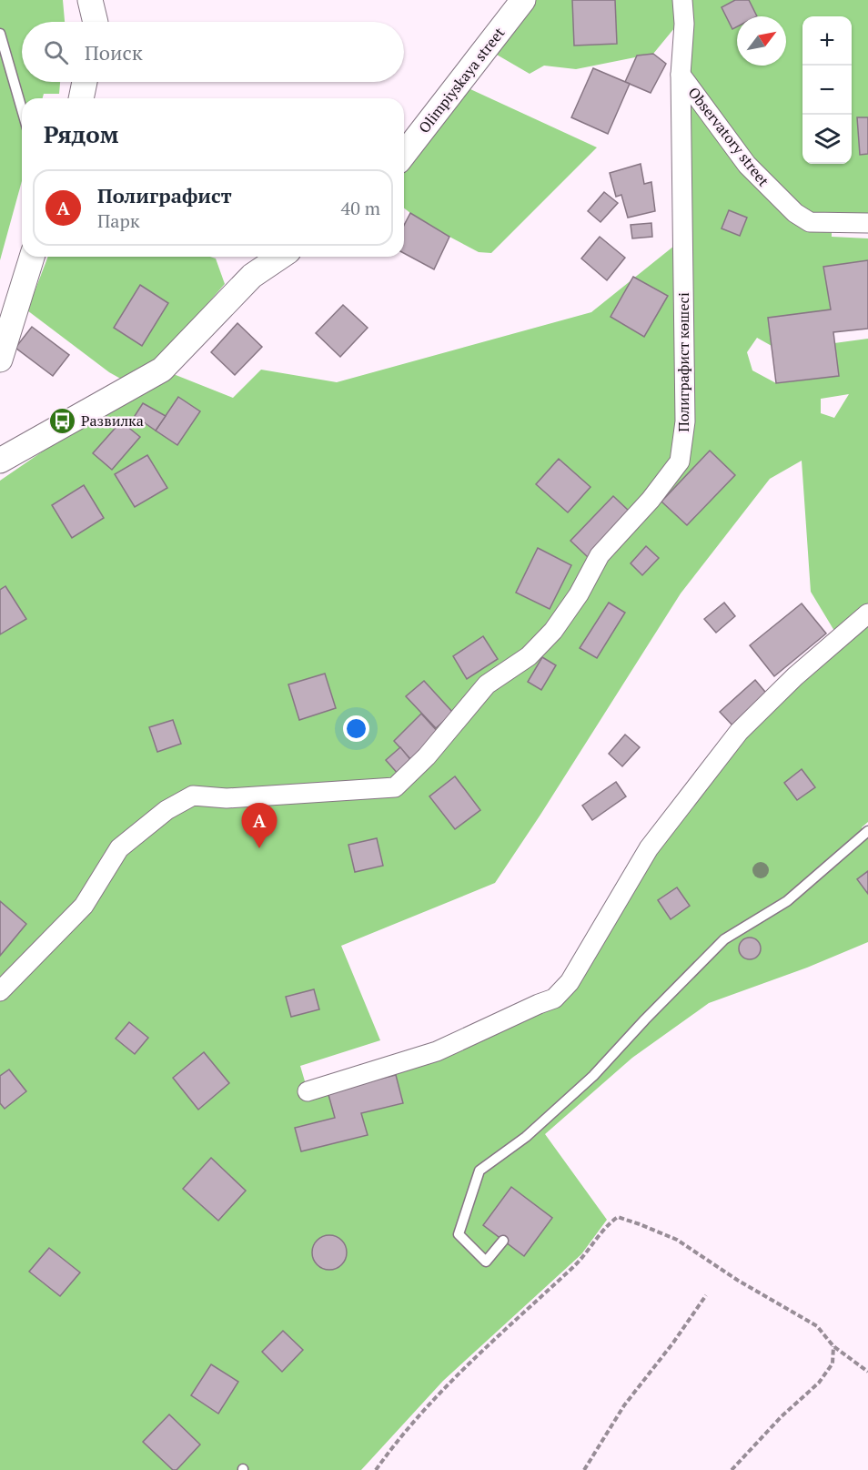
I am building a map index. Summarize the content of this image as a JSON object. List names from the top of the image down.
{
  "streets": {
    "street": ["Olimpiyskaya street", "Observatory street", "Полиграфист көшесі"]
  },
  "crossings": [
    ["Observatory street", "Полиграфист көшесі"]
  ],
  "places": {
    "bus stop": ["Развилка"]
  },
  "north": "top right",
  "page": {
    "map_buttons": ["+", "−"],
    "search": "Поиск",
    "heading": "Рядом",
    "list": [
      {
        "mark": "A",
        "name": "Полиграфист",
        "note": "Парк",
        "value": "40 m"
      }
    ],
    "pins": "A"
  }
}
